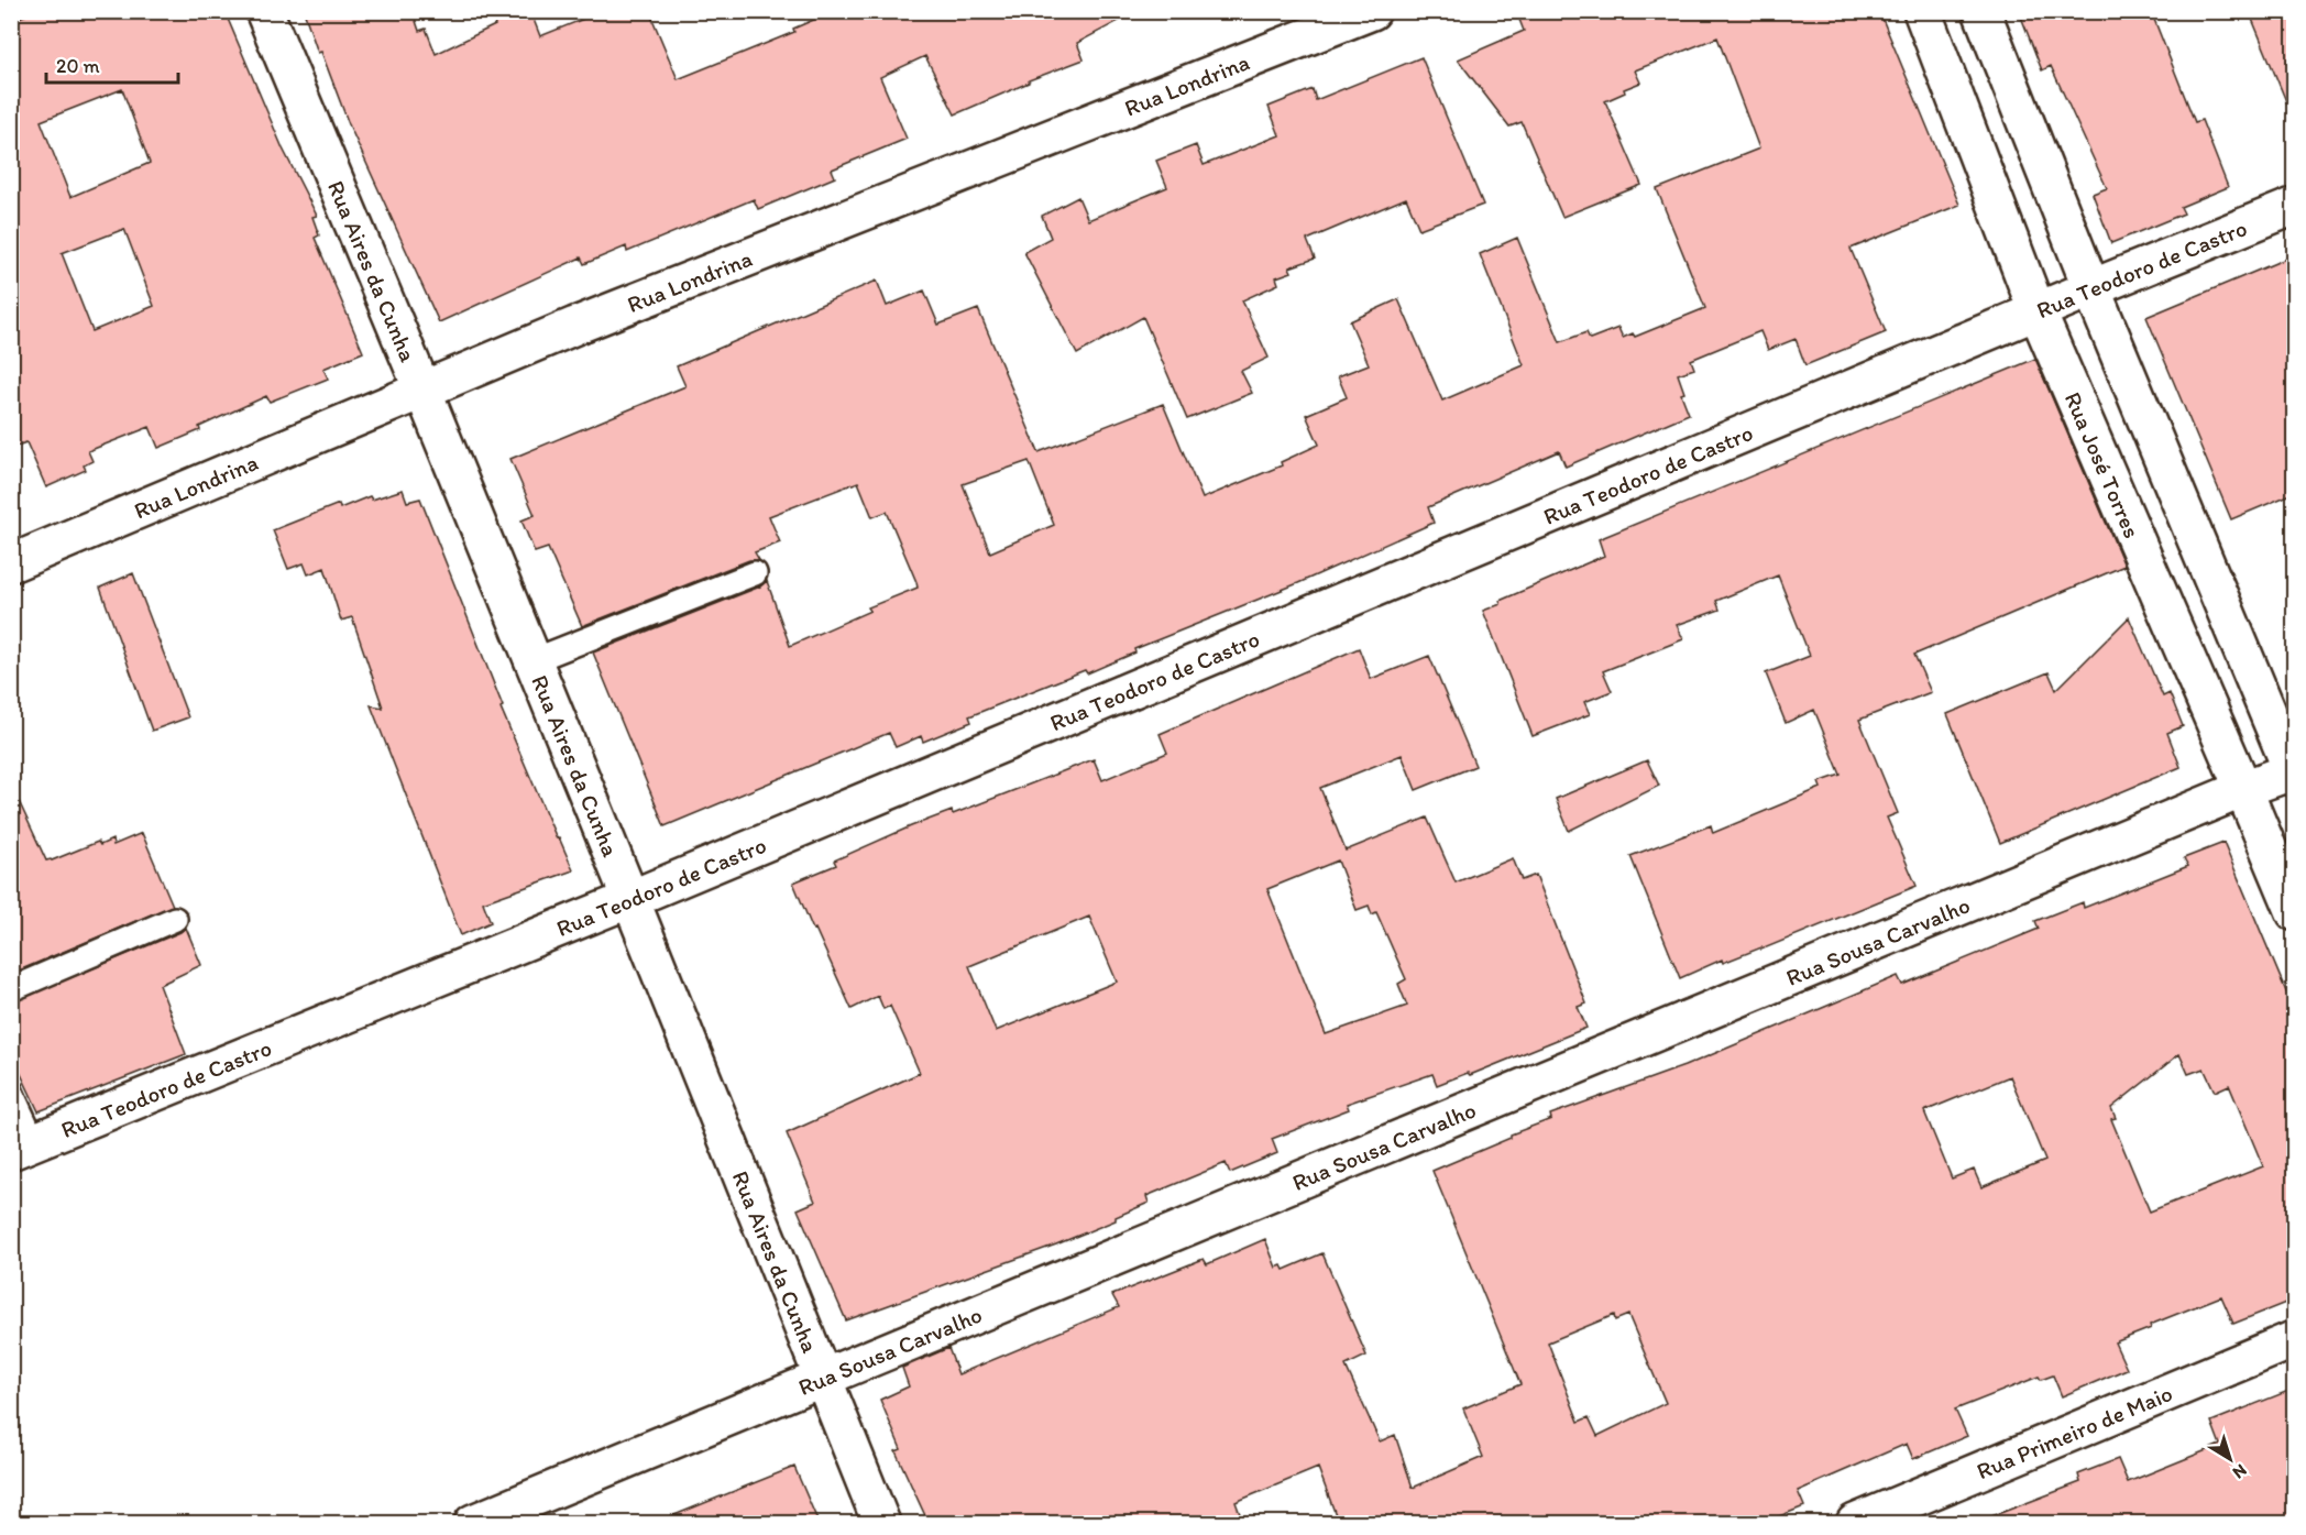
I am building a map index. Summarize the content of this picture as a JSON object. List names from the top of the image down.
{
  "streets": {
    "street": [
      "Rua Londrina",
      "Rua Teodoro de Castro",
      "Rua Aires da Cunha",
      "Rua José Torres",
      "Rua Sousa Carvalho",
      "Rua Primeiro de Maio"
    ]
  },
  "crossings": [
    ["Rua Londrina", "Rua Aires da Cunha"],
    ["Rua Teodoro de Castro", "Rua Aires da Cunha"],
    ["Rua Teodoro de Castro", "Rua José Torres"],
    ["Rua Aires da Cunha", "Rua Sousa Carvalho"],
    ["Rua José Torres", "Rua Sousa Carvalho"]
  ],
  "scale_bar": "20 m",
  "north": "bottom right"
}
